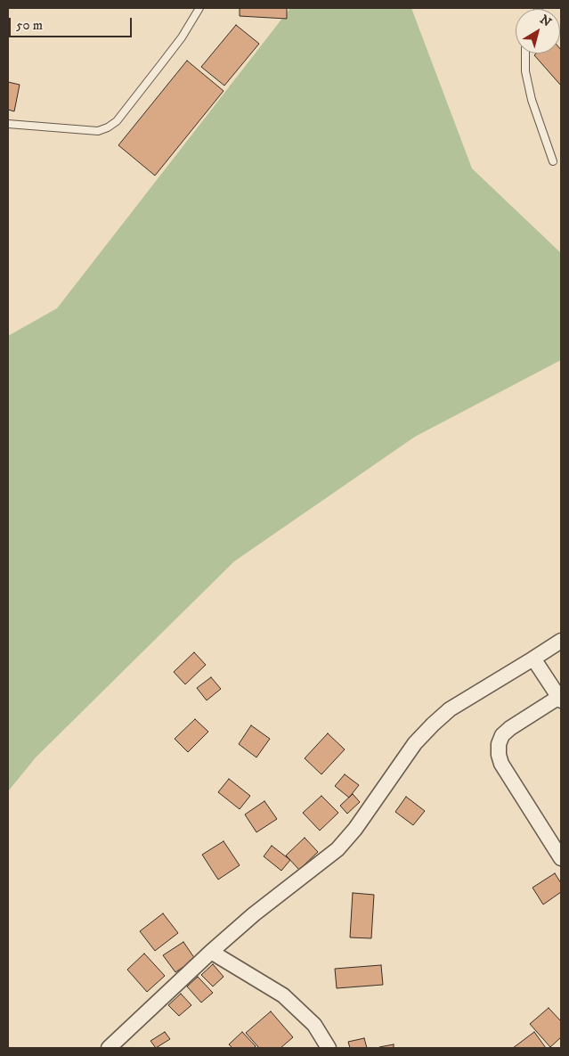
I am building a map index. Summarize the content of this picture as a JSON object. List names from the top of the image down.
{
  "scale_bar": "50 m",
  "north": "top right"
}
